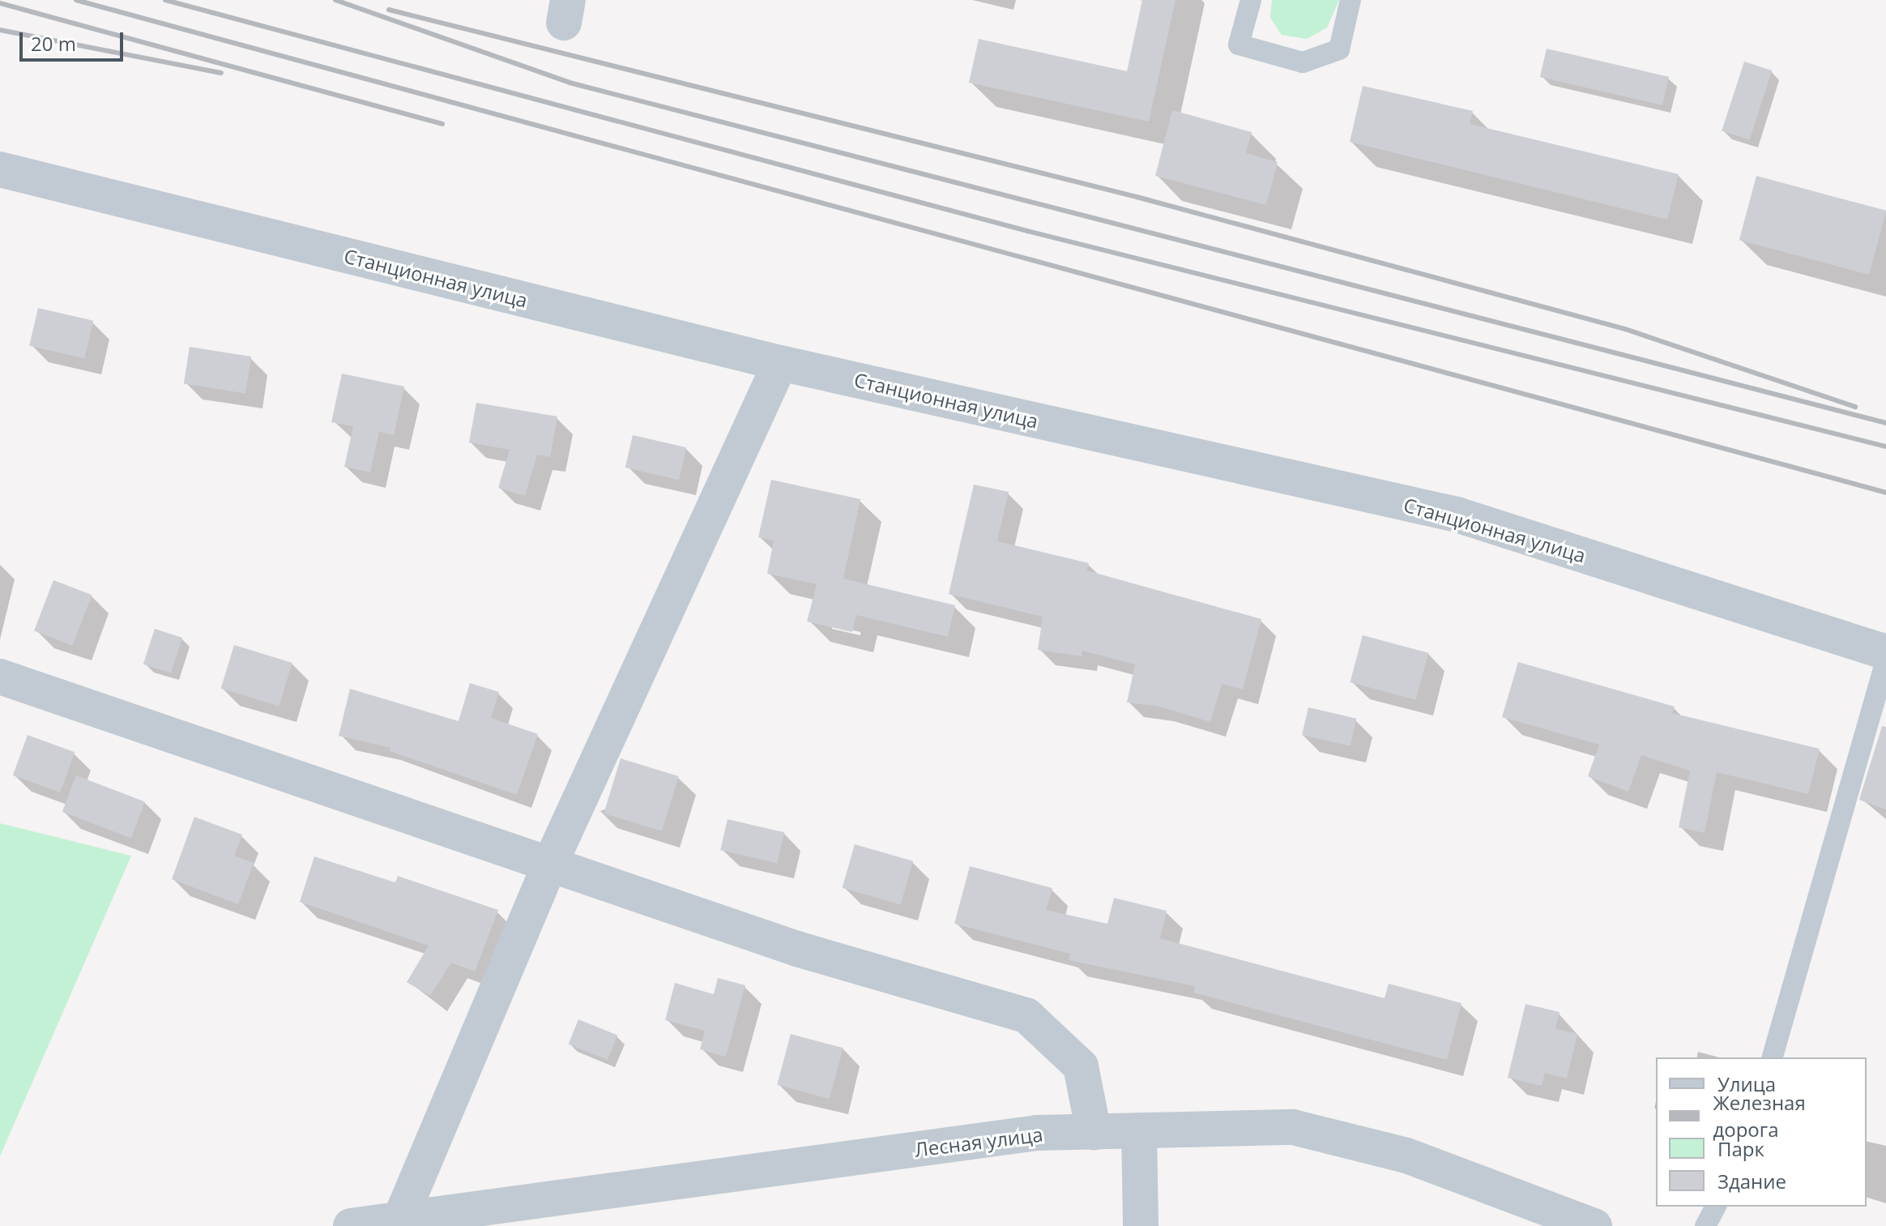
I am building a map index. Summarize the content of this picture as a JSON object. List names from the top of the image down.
{
  "streets": {
    "street": ["Станционная улица", "Лесная улица"]
  },
  "legend": [
    "Улица",
    "Железная дорога",
    "Парк",
    "Здание"
  ],
  "scale_bar": "20 m"
}
